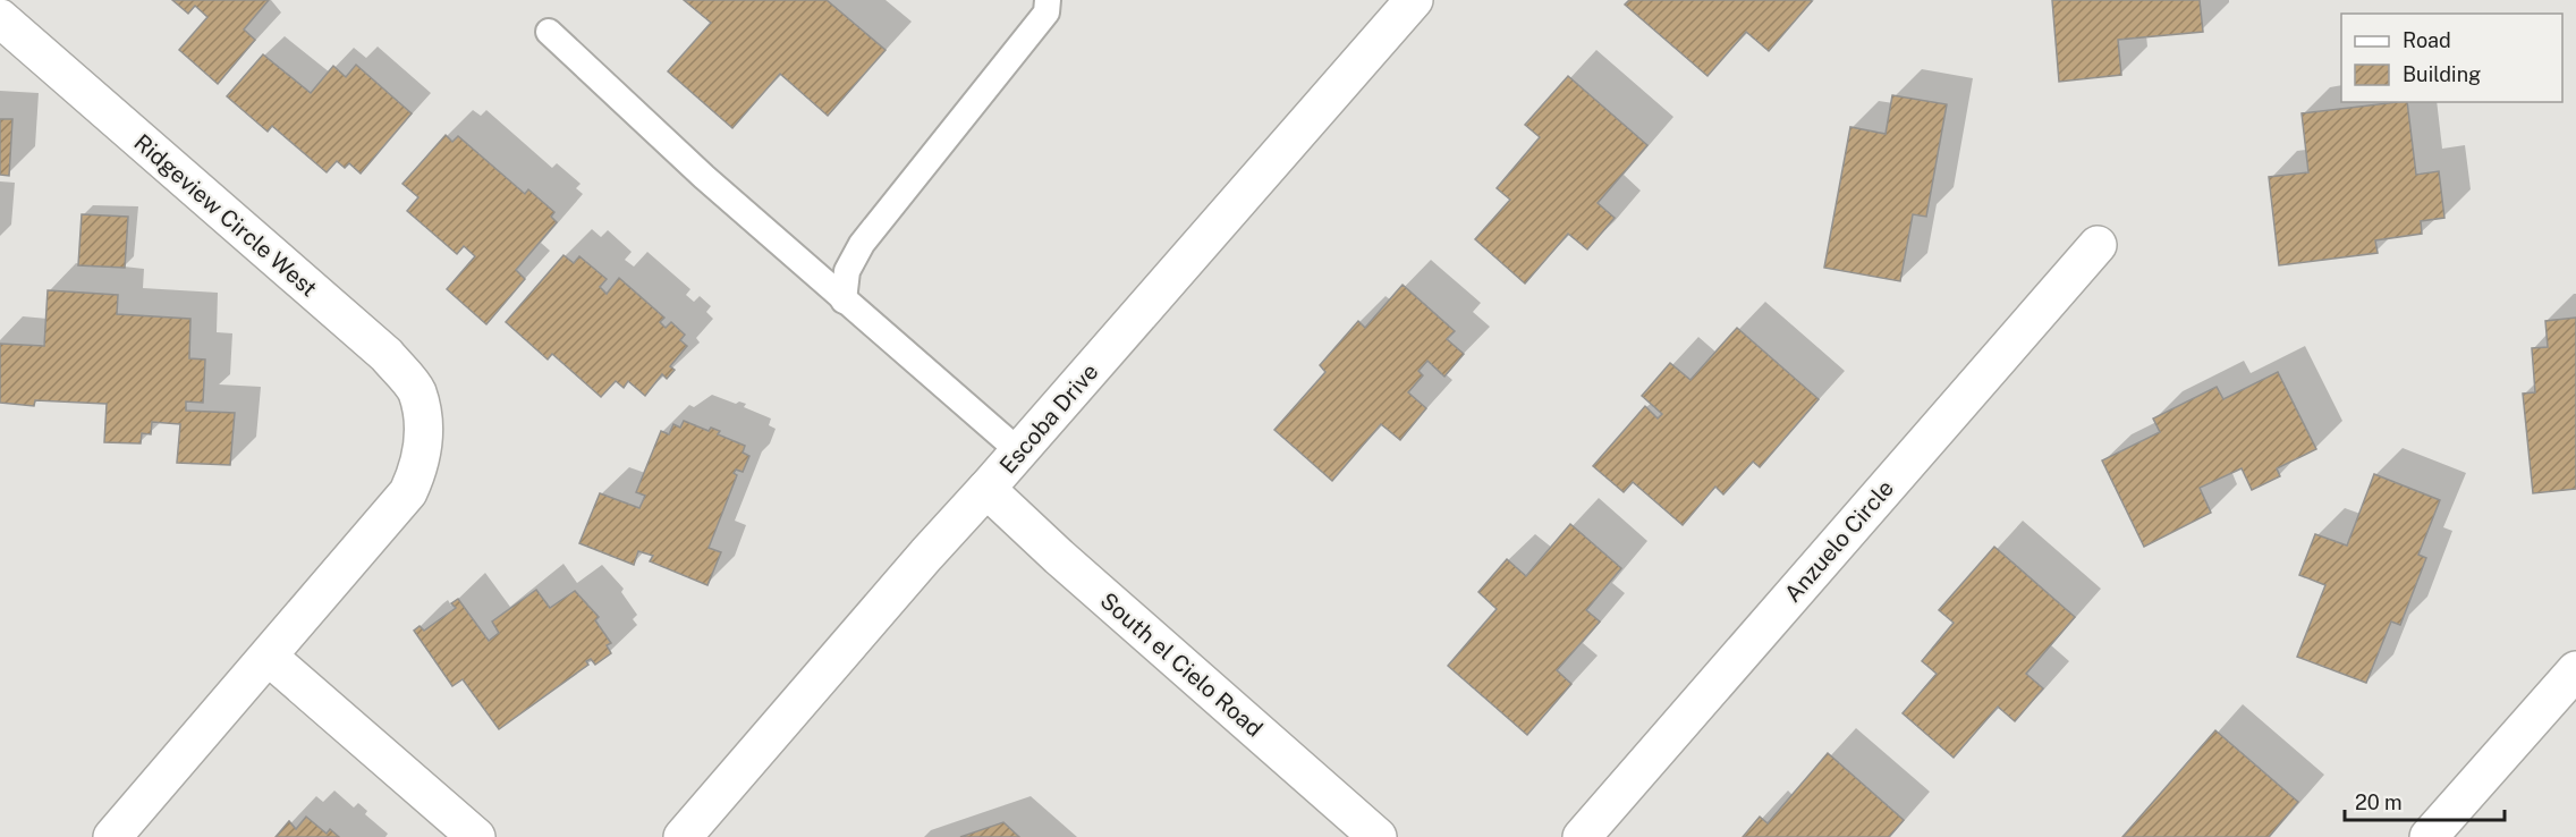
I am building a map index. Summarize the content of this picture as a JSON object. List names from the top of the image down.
{
  "streets": {
    "street": [
      "Ridgeview Circle West",
      "Escoba Drive",
      "Anzuelo Circle",
      "South el Cielo Road"
    ]
  },
  "crossings": [
    ["Escoba Drive", "South el Cielo Road"]
  ],
  "legend": ["Road", "Building"],
  "scale_bar": "20 m"
}
